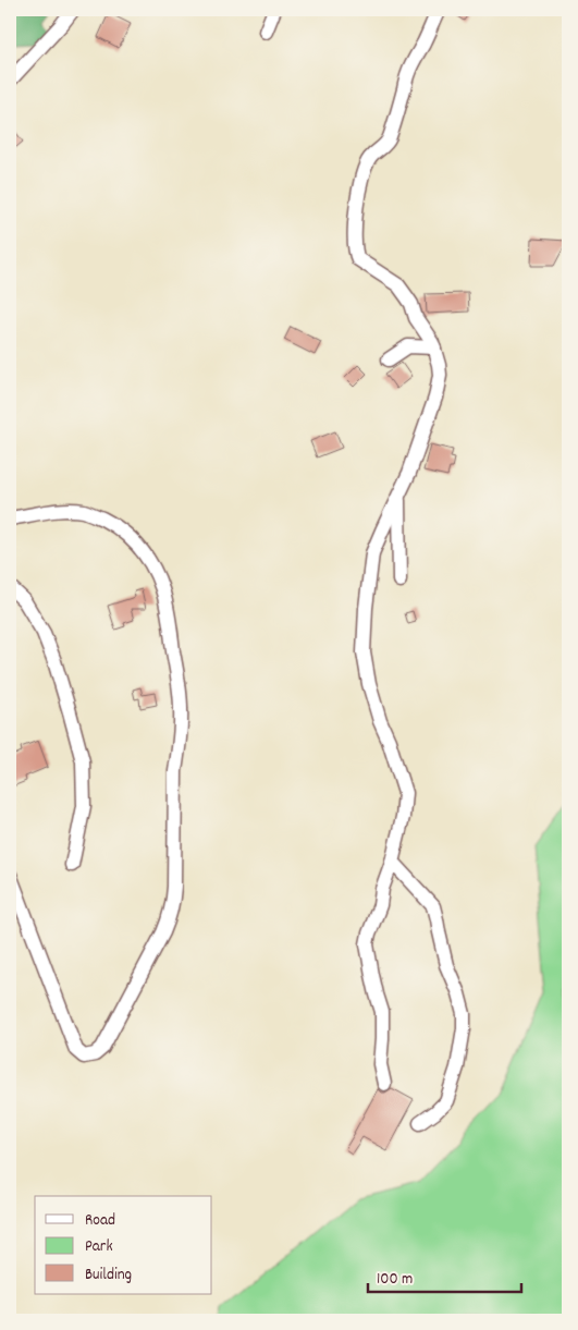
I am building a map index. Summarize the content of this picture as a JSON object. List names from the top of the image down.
{
  "legend": ["Road", "Park", "Building"],
  "scale_bar": "100 m"
}
